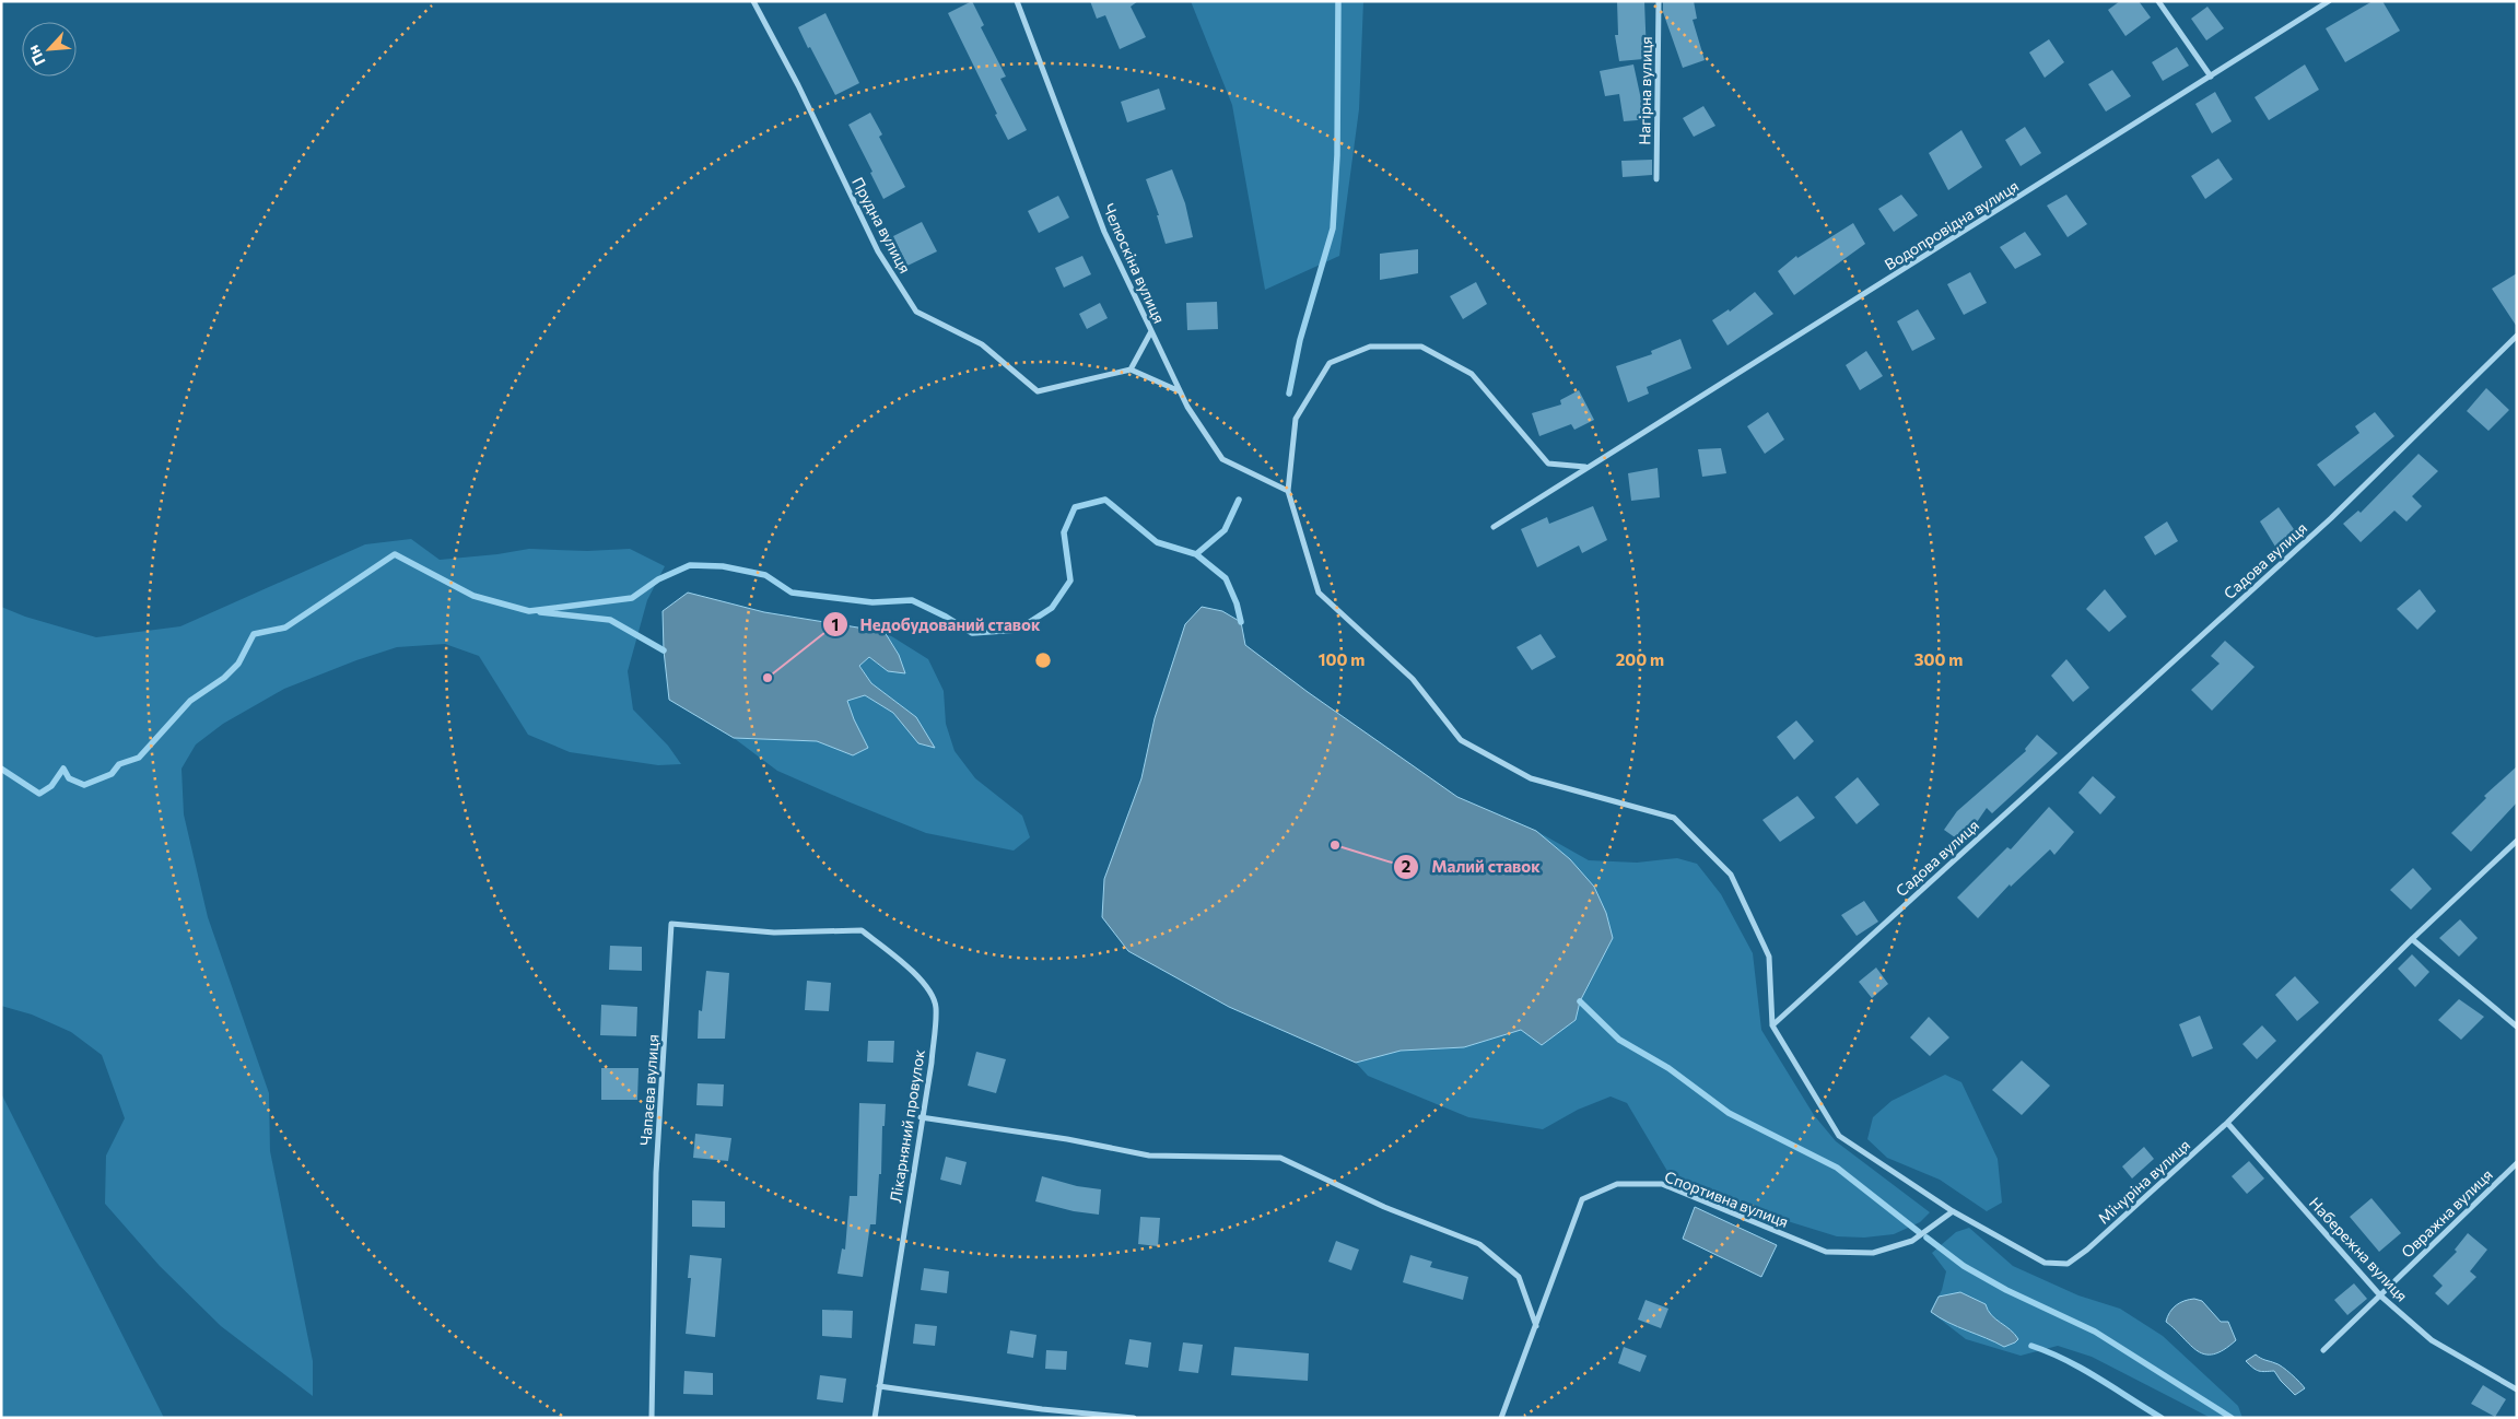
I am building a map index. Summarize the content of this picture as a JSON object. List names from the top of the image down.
{
  "streets": {
    "street": [
      "Нагірна вулиця",
      "Прудна вулиця",
      "Водопровідна вулиця",
      "Челюскіна вулиця",
      "Садова вулиця",
      "Чапаєва вулиця",
      "Лікарняний провулок",
      "Мічуріна вулиця",
      "Спортивна вулиця",
      "Овражна вулиця",
      "Набережна вулиця"
    ]
  },
  "crossings": [
    ["Садова вулиця", "Мічуріна вулиця"],
    ["Чапаєва вулиця", "Лікарняний провулок"],
    ["Мічуріна вулиця", "Спортивна вулиця"],
    ["Мічуріна вулиця", "Набережна вулиця"],
    ["Овражна вулиця", "Набережна вулиця"]
  ],
  "places": ["Недобудований ставок", "Малий ставок"],
  "north": "bottom left",
  "rings": ["100 m", "200 m", "300 m"]
}
